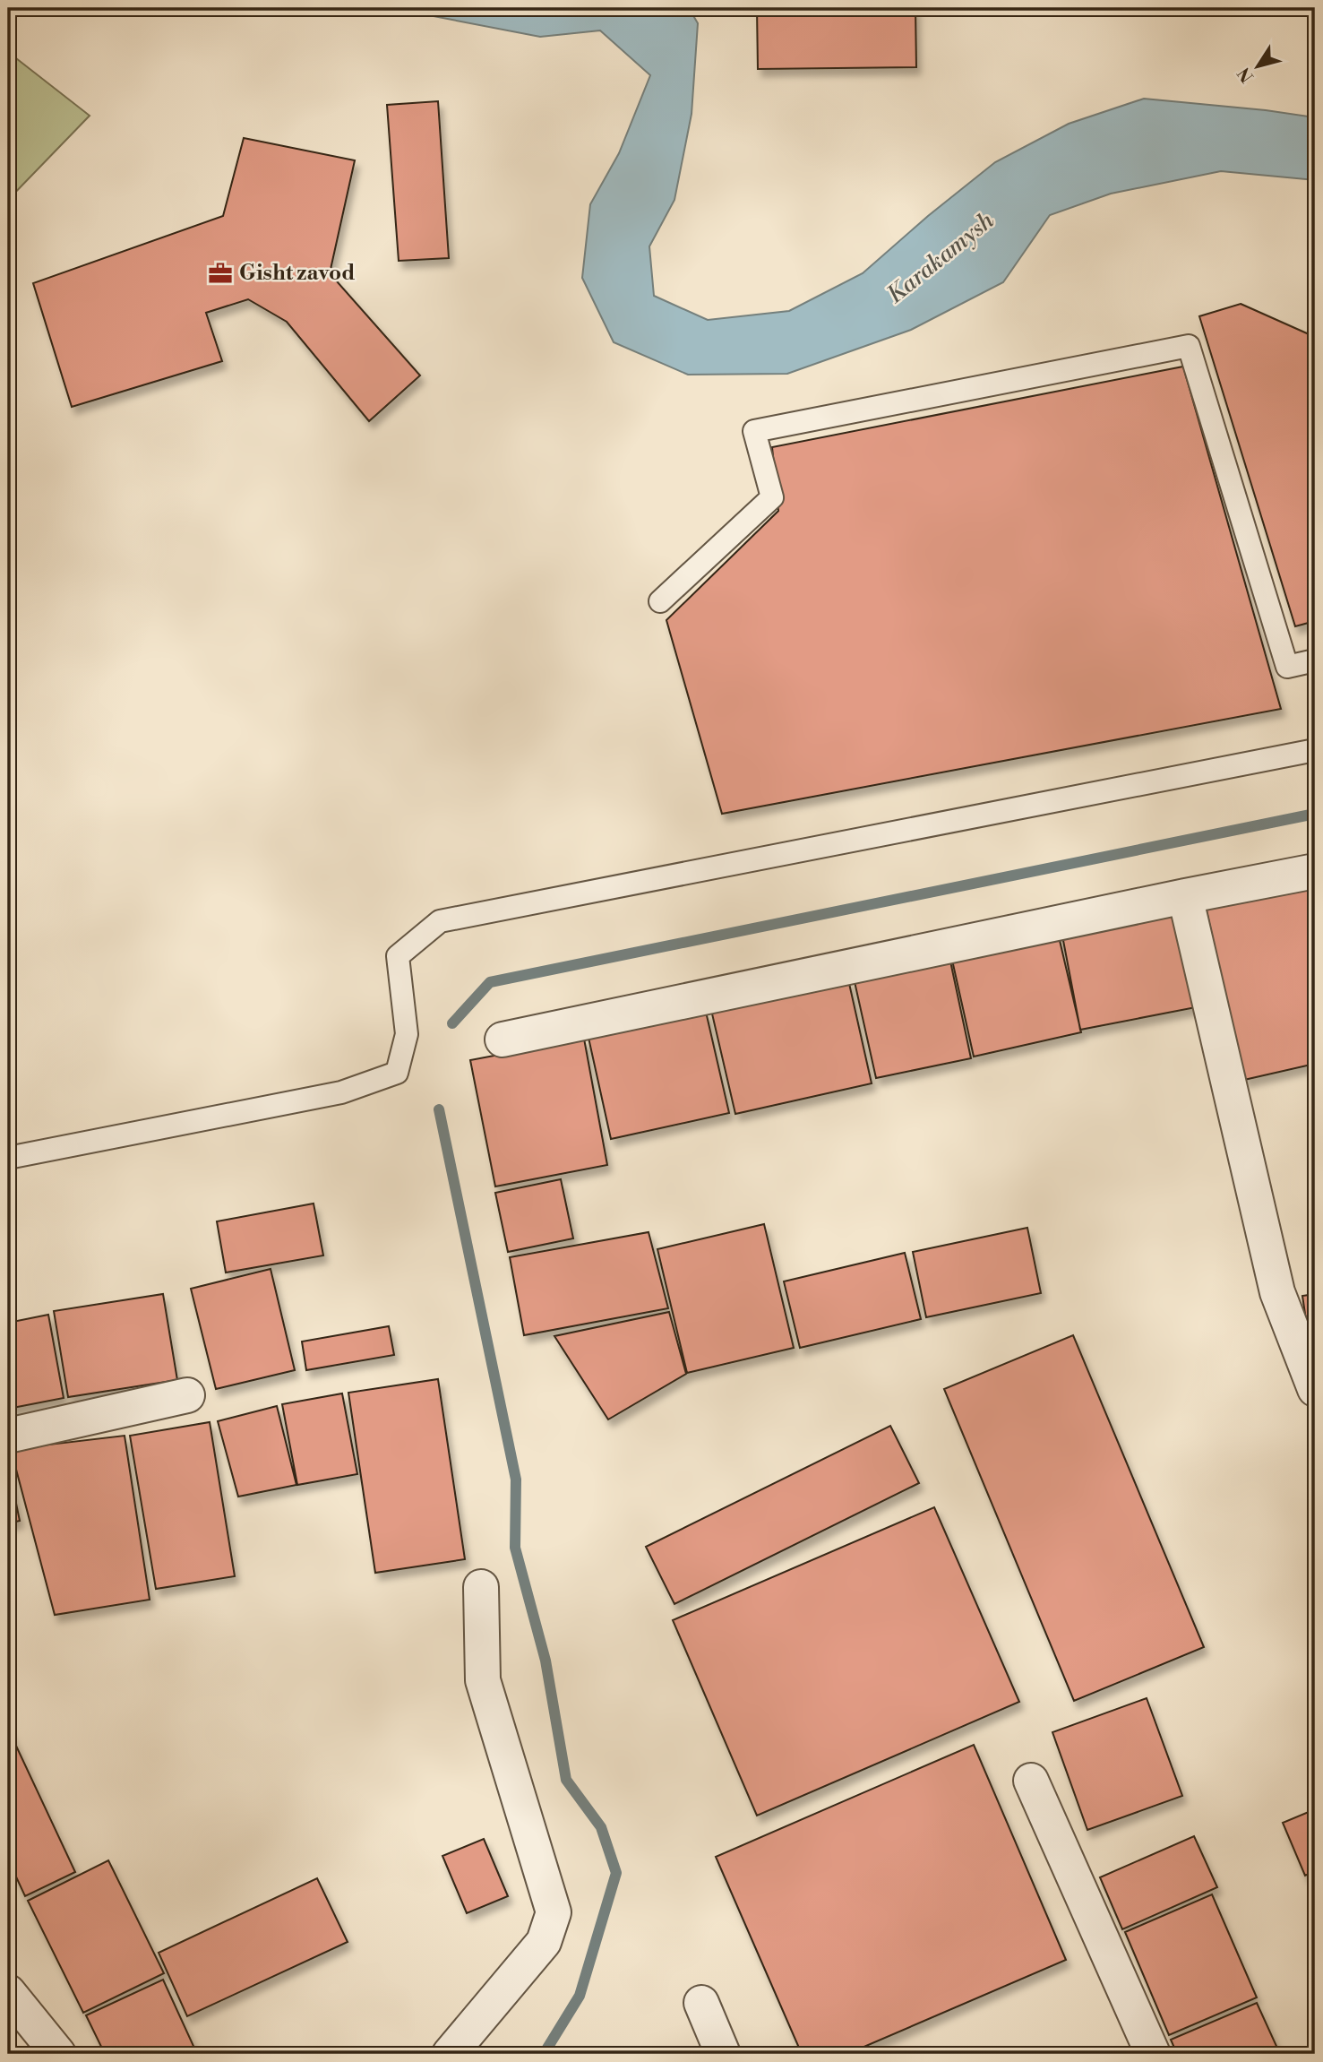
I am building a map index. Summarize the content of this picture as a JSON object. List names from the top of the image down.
{
  "water": ["Karakamysh"],
  "places": {
    "office": ["Gisht zavod"]
  },
  "north": "bottom left"
}
